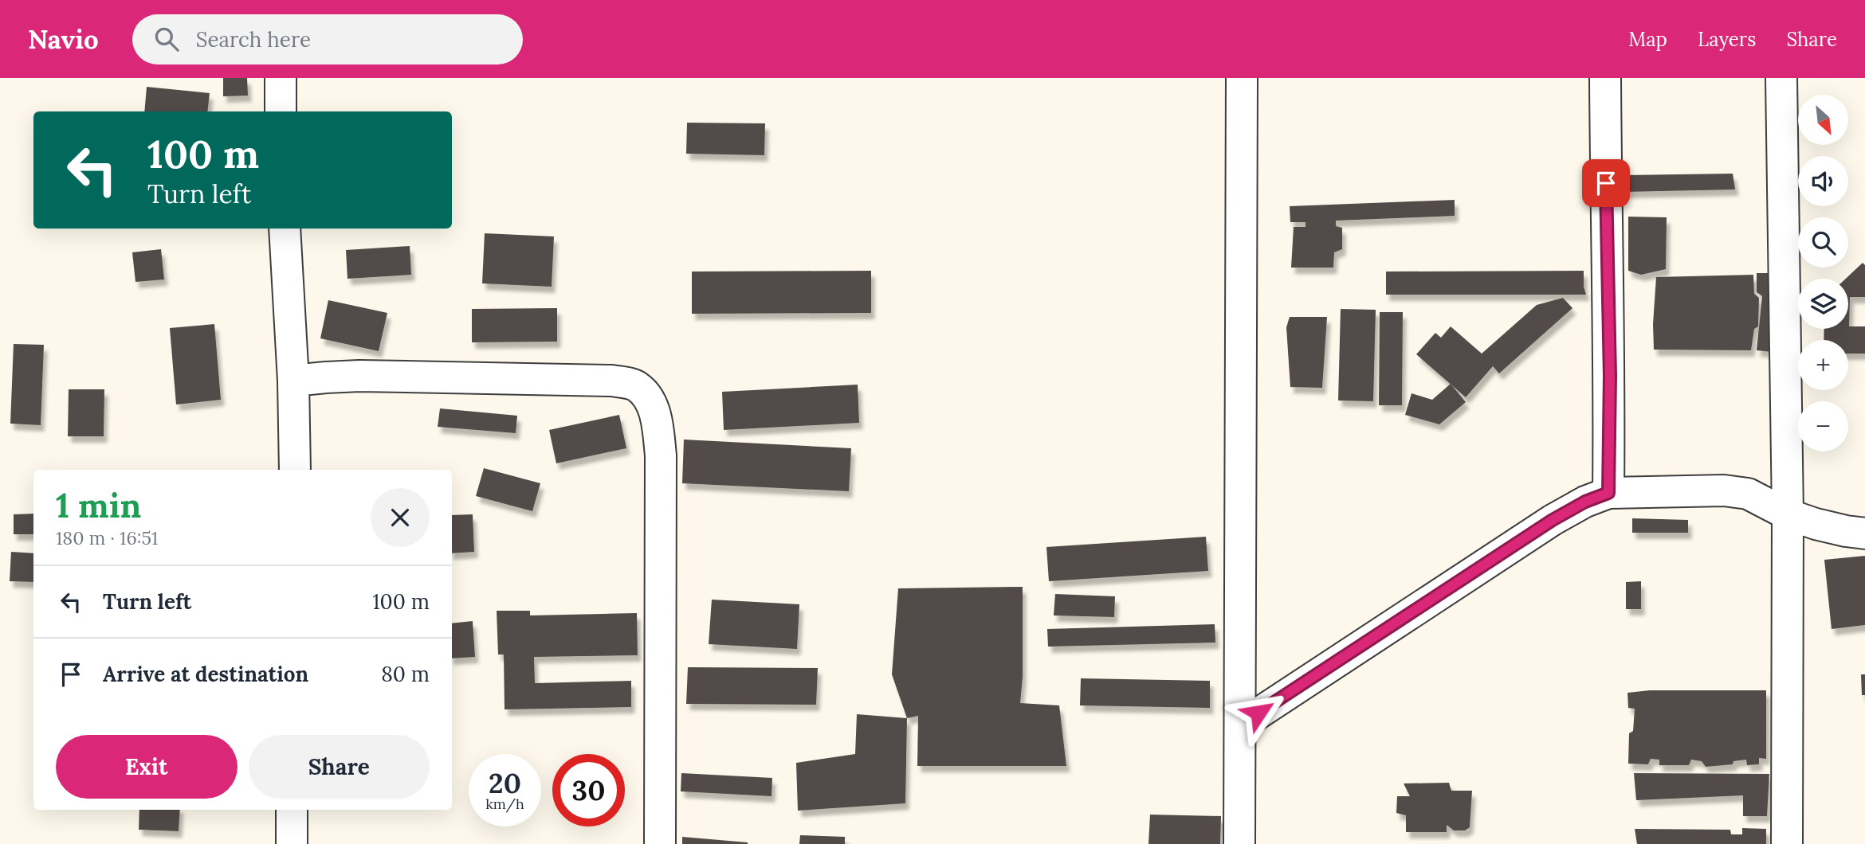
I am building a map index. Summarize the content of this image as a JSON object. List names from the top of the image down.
{
  "north": "bottom right",
  "page": {
    "header": "Navio",
    "search": "Search here",
    "nav": ["Map", "Layers", "Share"],
    "map_buttons": ["+", "−"],
    "turn": ["100 m", "Turn left"],
    "heading": ["1 min", "180 m · 16:51"],
    "list": [
      {
        "name": "Turn left",
        "value": "100 m"
      },
      {
        "name": "Arrive at destination",
        "value": "80 m"
      }
    ],
    "buttons": ["Exit", "Share"],
    "speed": "20 km/h",
    "limit": "30"
  }
}
